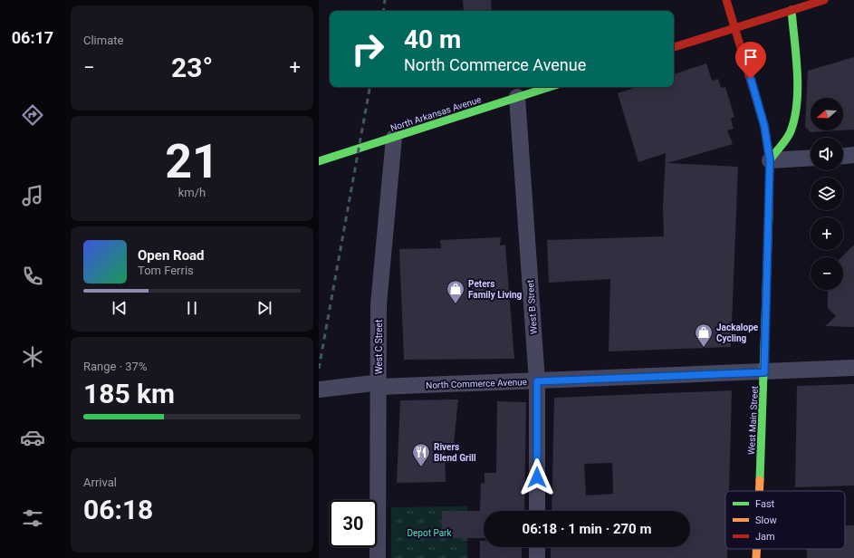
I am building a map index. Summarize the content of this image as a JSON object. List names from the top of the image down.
{
  "streets": {
    "main road": ["North Arkansas Avenue", "West Main Street"],
    "street": ["West B Street", "West C Street", "North Commerce Avenue"]
  },
  "crossings": [
    ["North Arkansas Avenue", "West B Street"],
    ["North Arkansas Avenue", "West C Street"],
    ["West B Street", "North Commerce Avenue"],
    ["West C Street", "North Commerce Avenue"],
    ["North Commerce Avenue", "West Main Street"]
  ],
  "parks": ["Depot Park"],
  "places": {
    "shop": ["Peters Family Living", "Jackalope Cycling"],
    "restaurant": ["Rivers Blend Grill"]
  },
  "legend": ["Fast", "Slow", "Jam"],
  "north": "left",
  "page": {
    "tabs": "06:17",
    "tile": [
      "Climate",
      ["21", "km/h"],
      ["Range · 37%", "185 km"],
      ["Arrival", "06:18"]
    ],
    "turn": ["40 m", "North Commerce Avenue"],
    "heat": ["−", "23°", "+"],
    "map_buttons": ["+", "−"],
    "song": ["Open Road", "Tom Ferris"],
    "limit": "30",
    "trip": "06:18 · 1 min · 270 m"
  }
}
